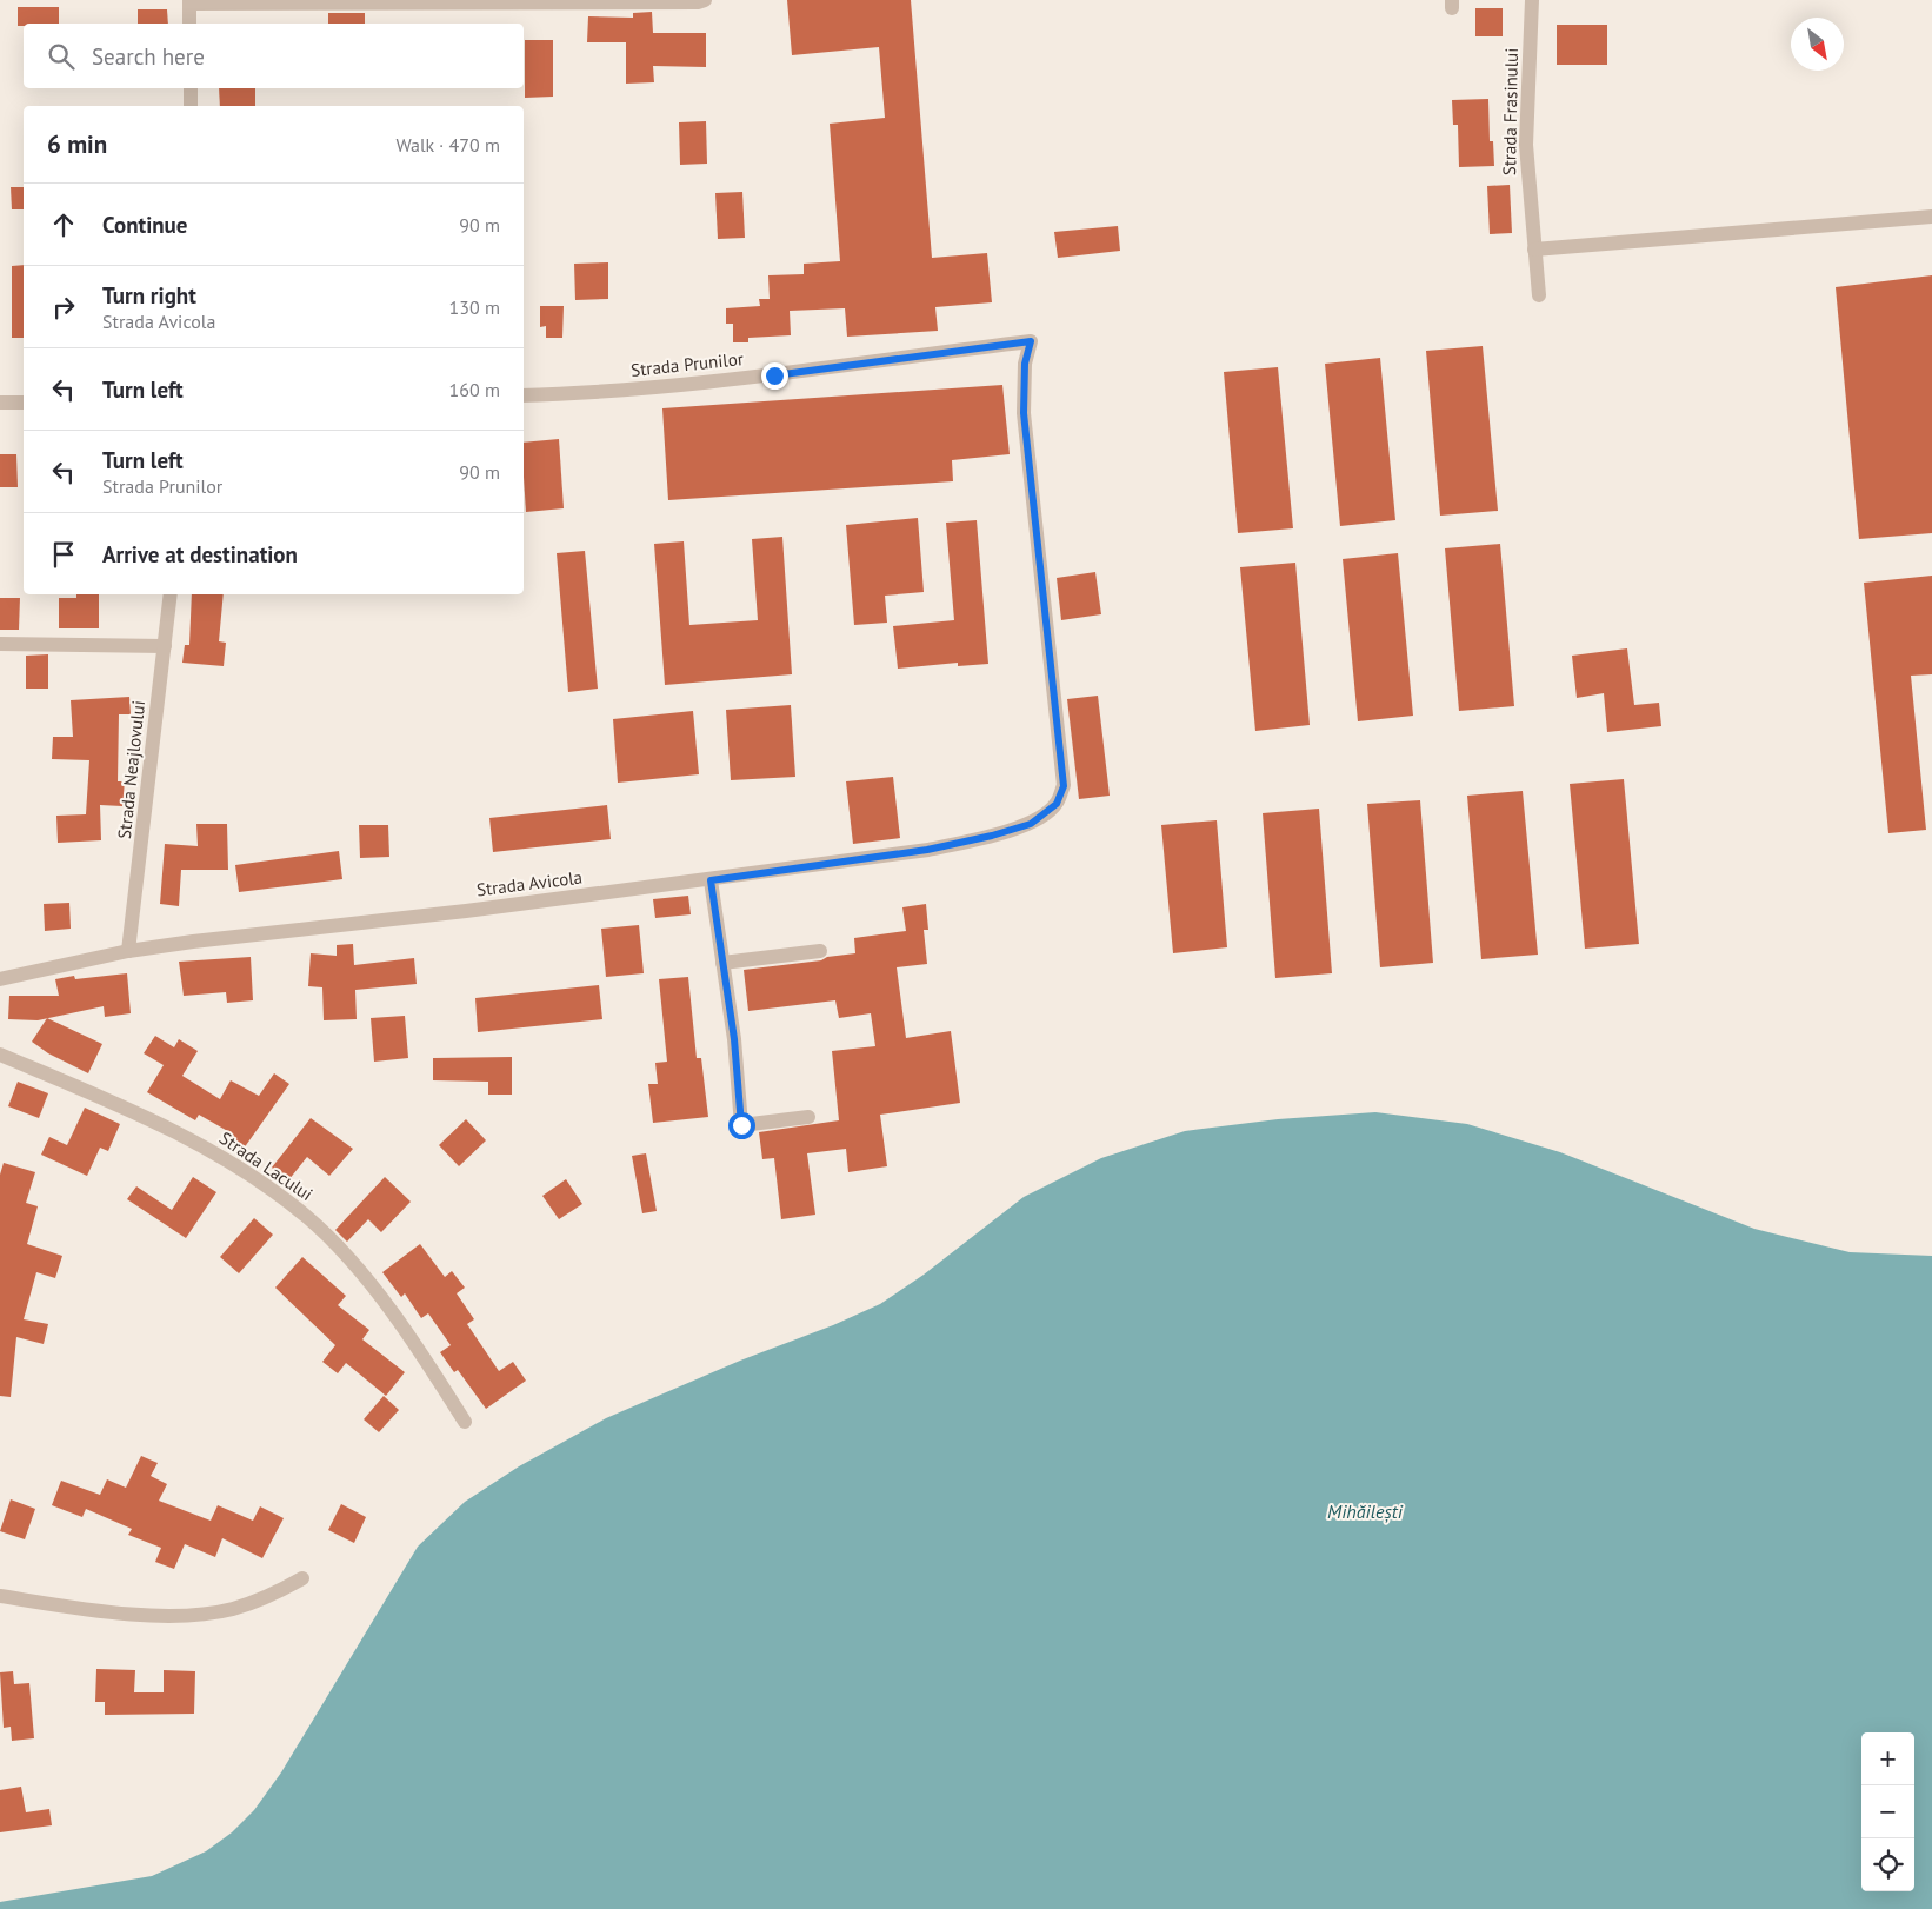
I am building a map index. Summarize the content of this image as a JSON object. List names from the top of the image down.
{
  "streets": {
    "street": [
      "Strada Frasinului",
      "Strada Prunilor",
      "Strada Neajlovului",
      "Strada Avicola",
      "Strada Lacului"
    ]
  },
  "crossings": [
    ["Strada Prunilor", "Strada Avicola"],
    ["Strada Neajlovului", "Strada Avicola"]
  ],
  "water": ["Mihăilești"],
  "north": "bottom right",
  "page": {
    "search": "Search here",
    "heading": ["6 min", "Walk · 470 m"],
    "list": [
      ["Continue", "90 m"],
      ["Turn right", "Strada Avicola", "130 m"],
      ["Turn left", "160 m"],
      ["Turn left", "Strada Prunilor", "90 m"],
      "Arrive at destination"
    ],
    "map_buttons": ["+", "−"]
  }
}
